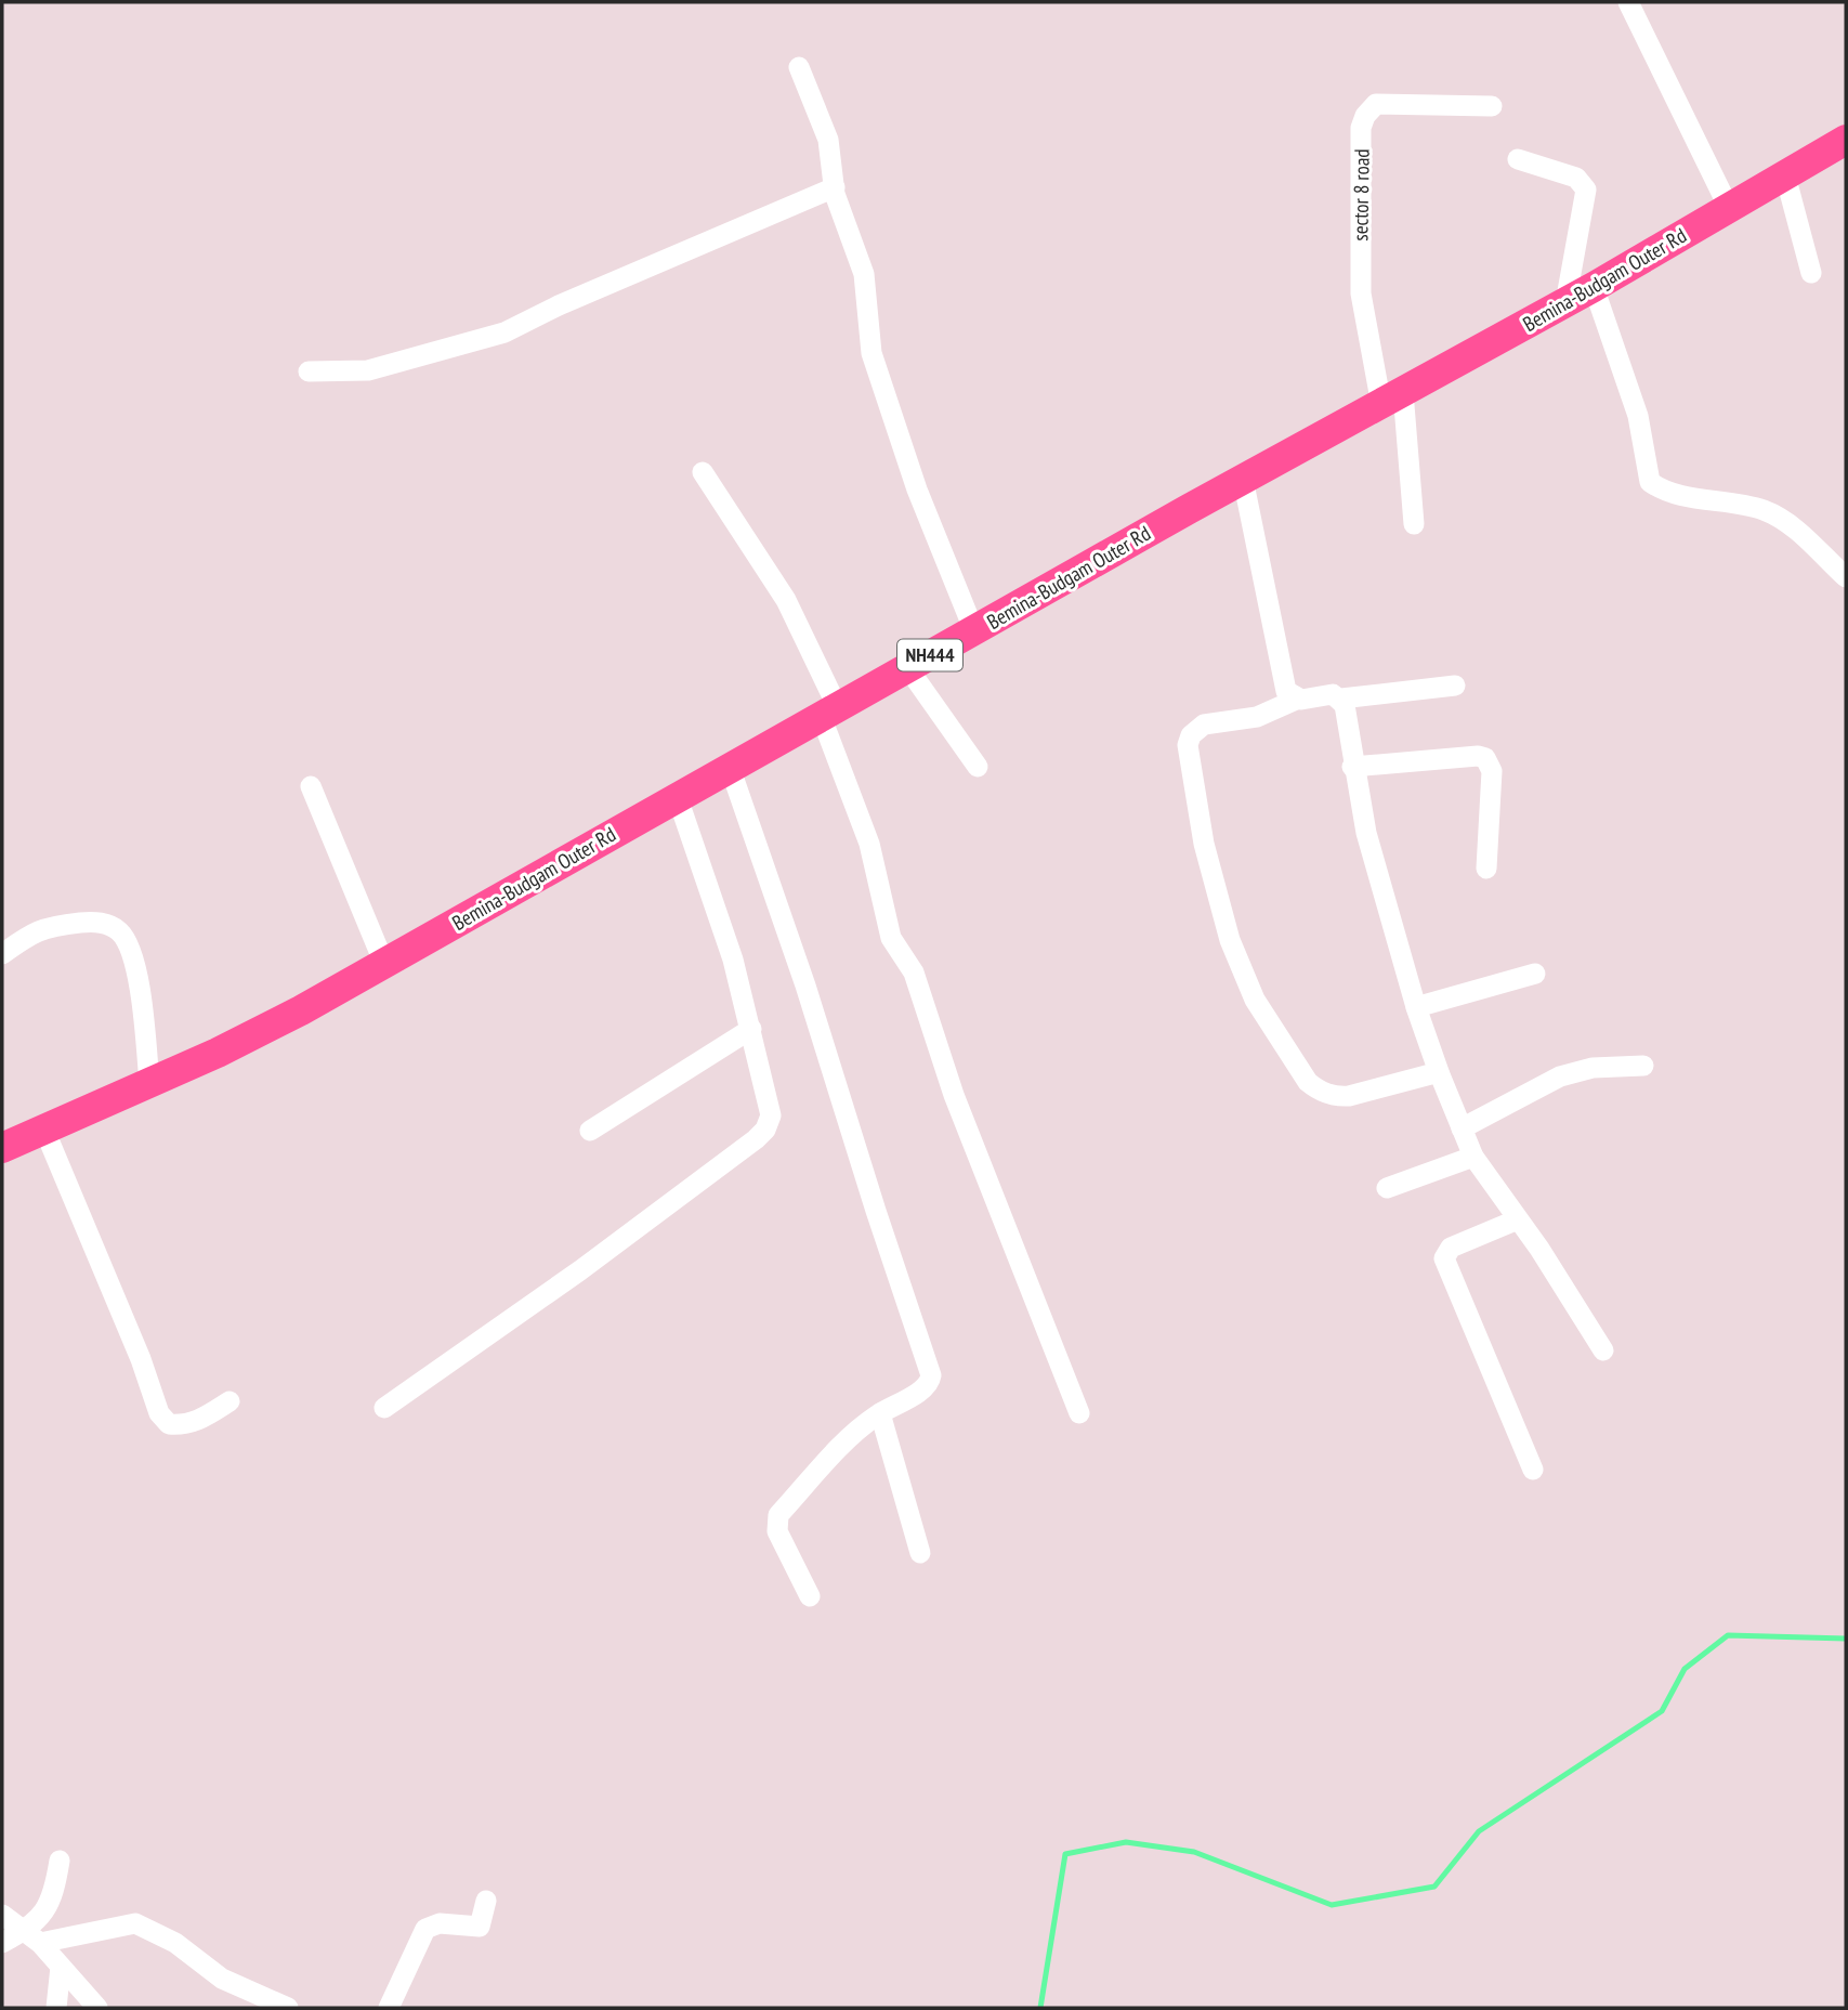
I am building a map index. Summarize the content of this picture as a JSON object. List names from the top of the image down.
{
  "streets": {
    "highway": ["Bemina-Budgam Outer Rd", "NH444"],
    "street": ["sector 8 road"]
  },
  "crossings": [
    ["sector 8 road", "Bemina-Budgam Outer Rd"]
  ]
}
